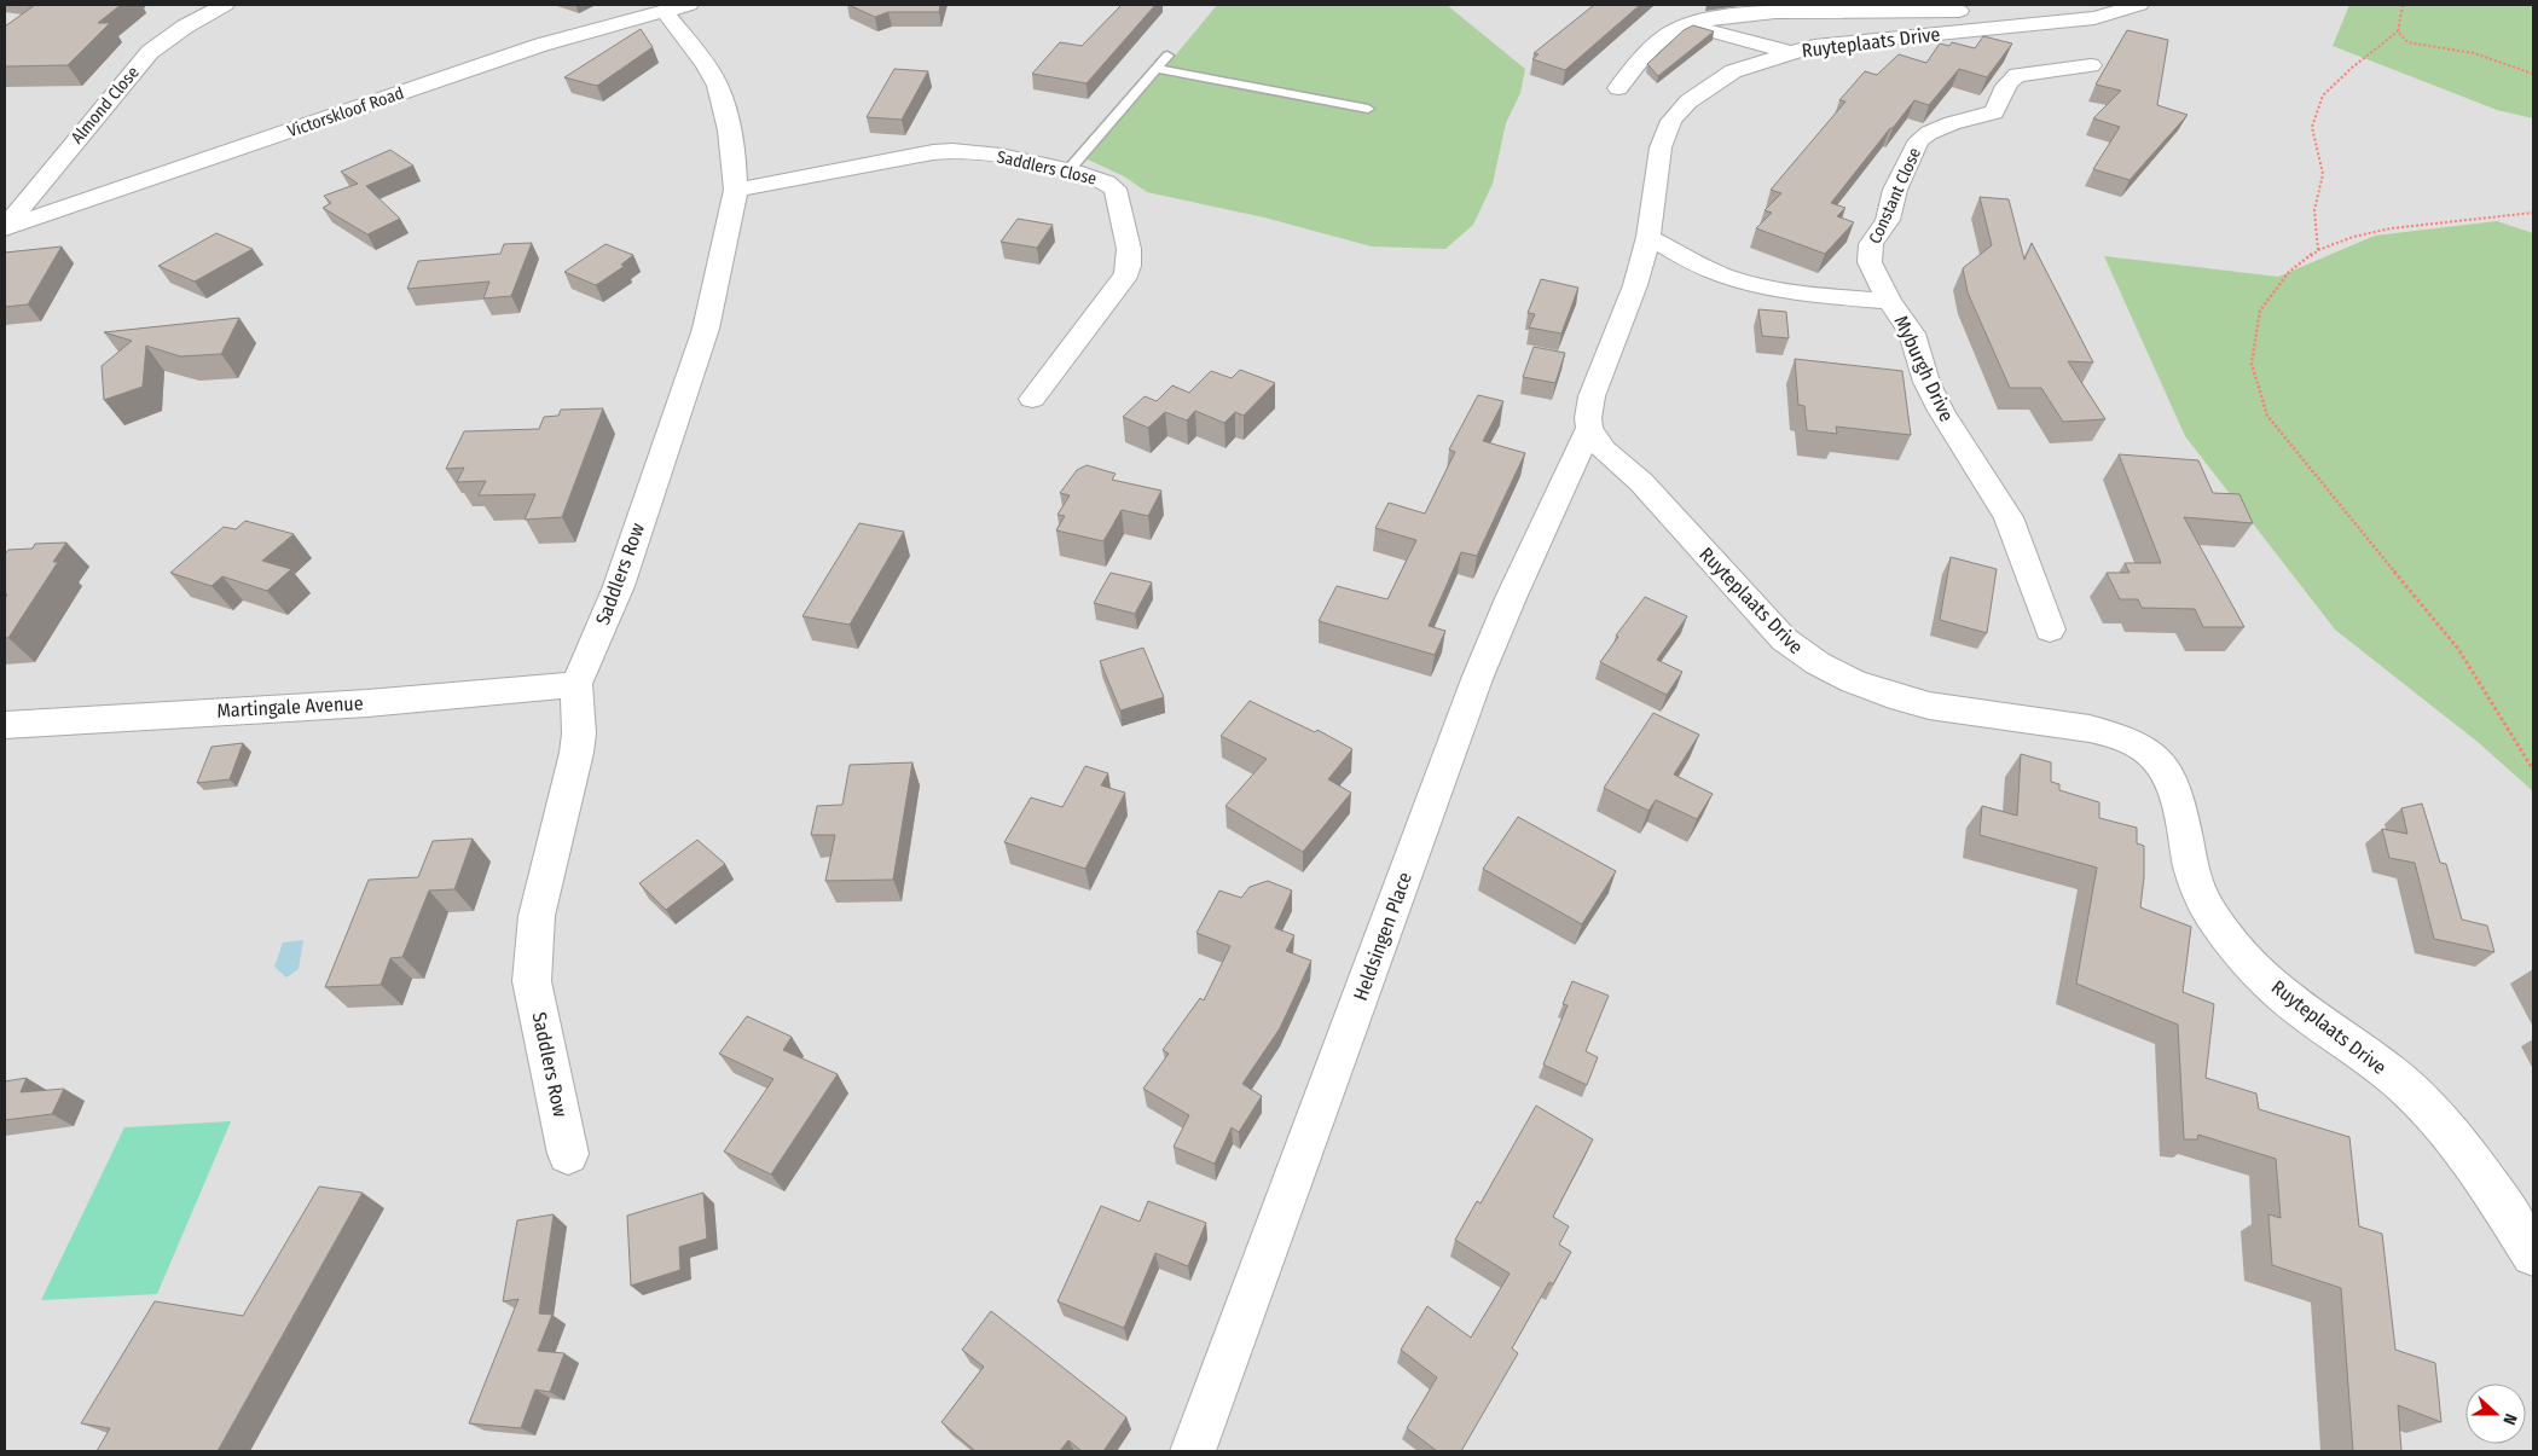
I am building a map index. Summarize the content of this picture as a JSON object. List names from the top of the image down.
{
  "streets": {
    "street": [
      "Ruyteplaats Drive",
      "Almond Close",
      "Victorskloof Road",
      "Saddlers Close",
      "Constant Close",
      "Myburgh Drive",
      "Saddlers Row",
      "Martingale Avenue",
      "Heldsingen Place"
    ]
  },
  "crossings": [
    ["Ruyteplaats Drive", "Myburgh Drive"],
    ["Ruyteplaats Drive", "Heldsingen Place"],
    ["Almond Close", "Victorskloof Road"],
    ["Victorskloof Road", "Saddlers Row"],
    ["Saddlers Close", "Saddlers Row"],
    ["Constant Close", "Myburgh Drive"],
    ["Saddlers Row", "Martingale Avenue"]
  ],
  "north": "right"
}
